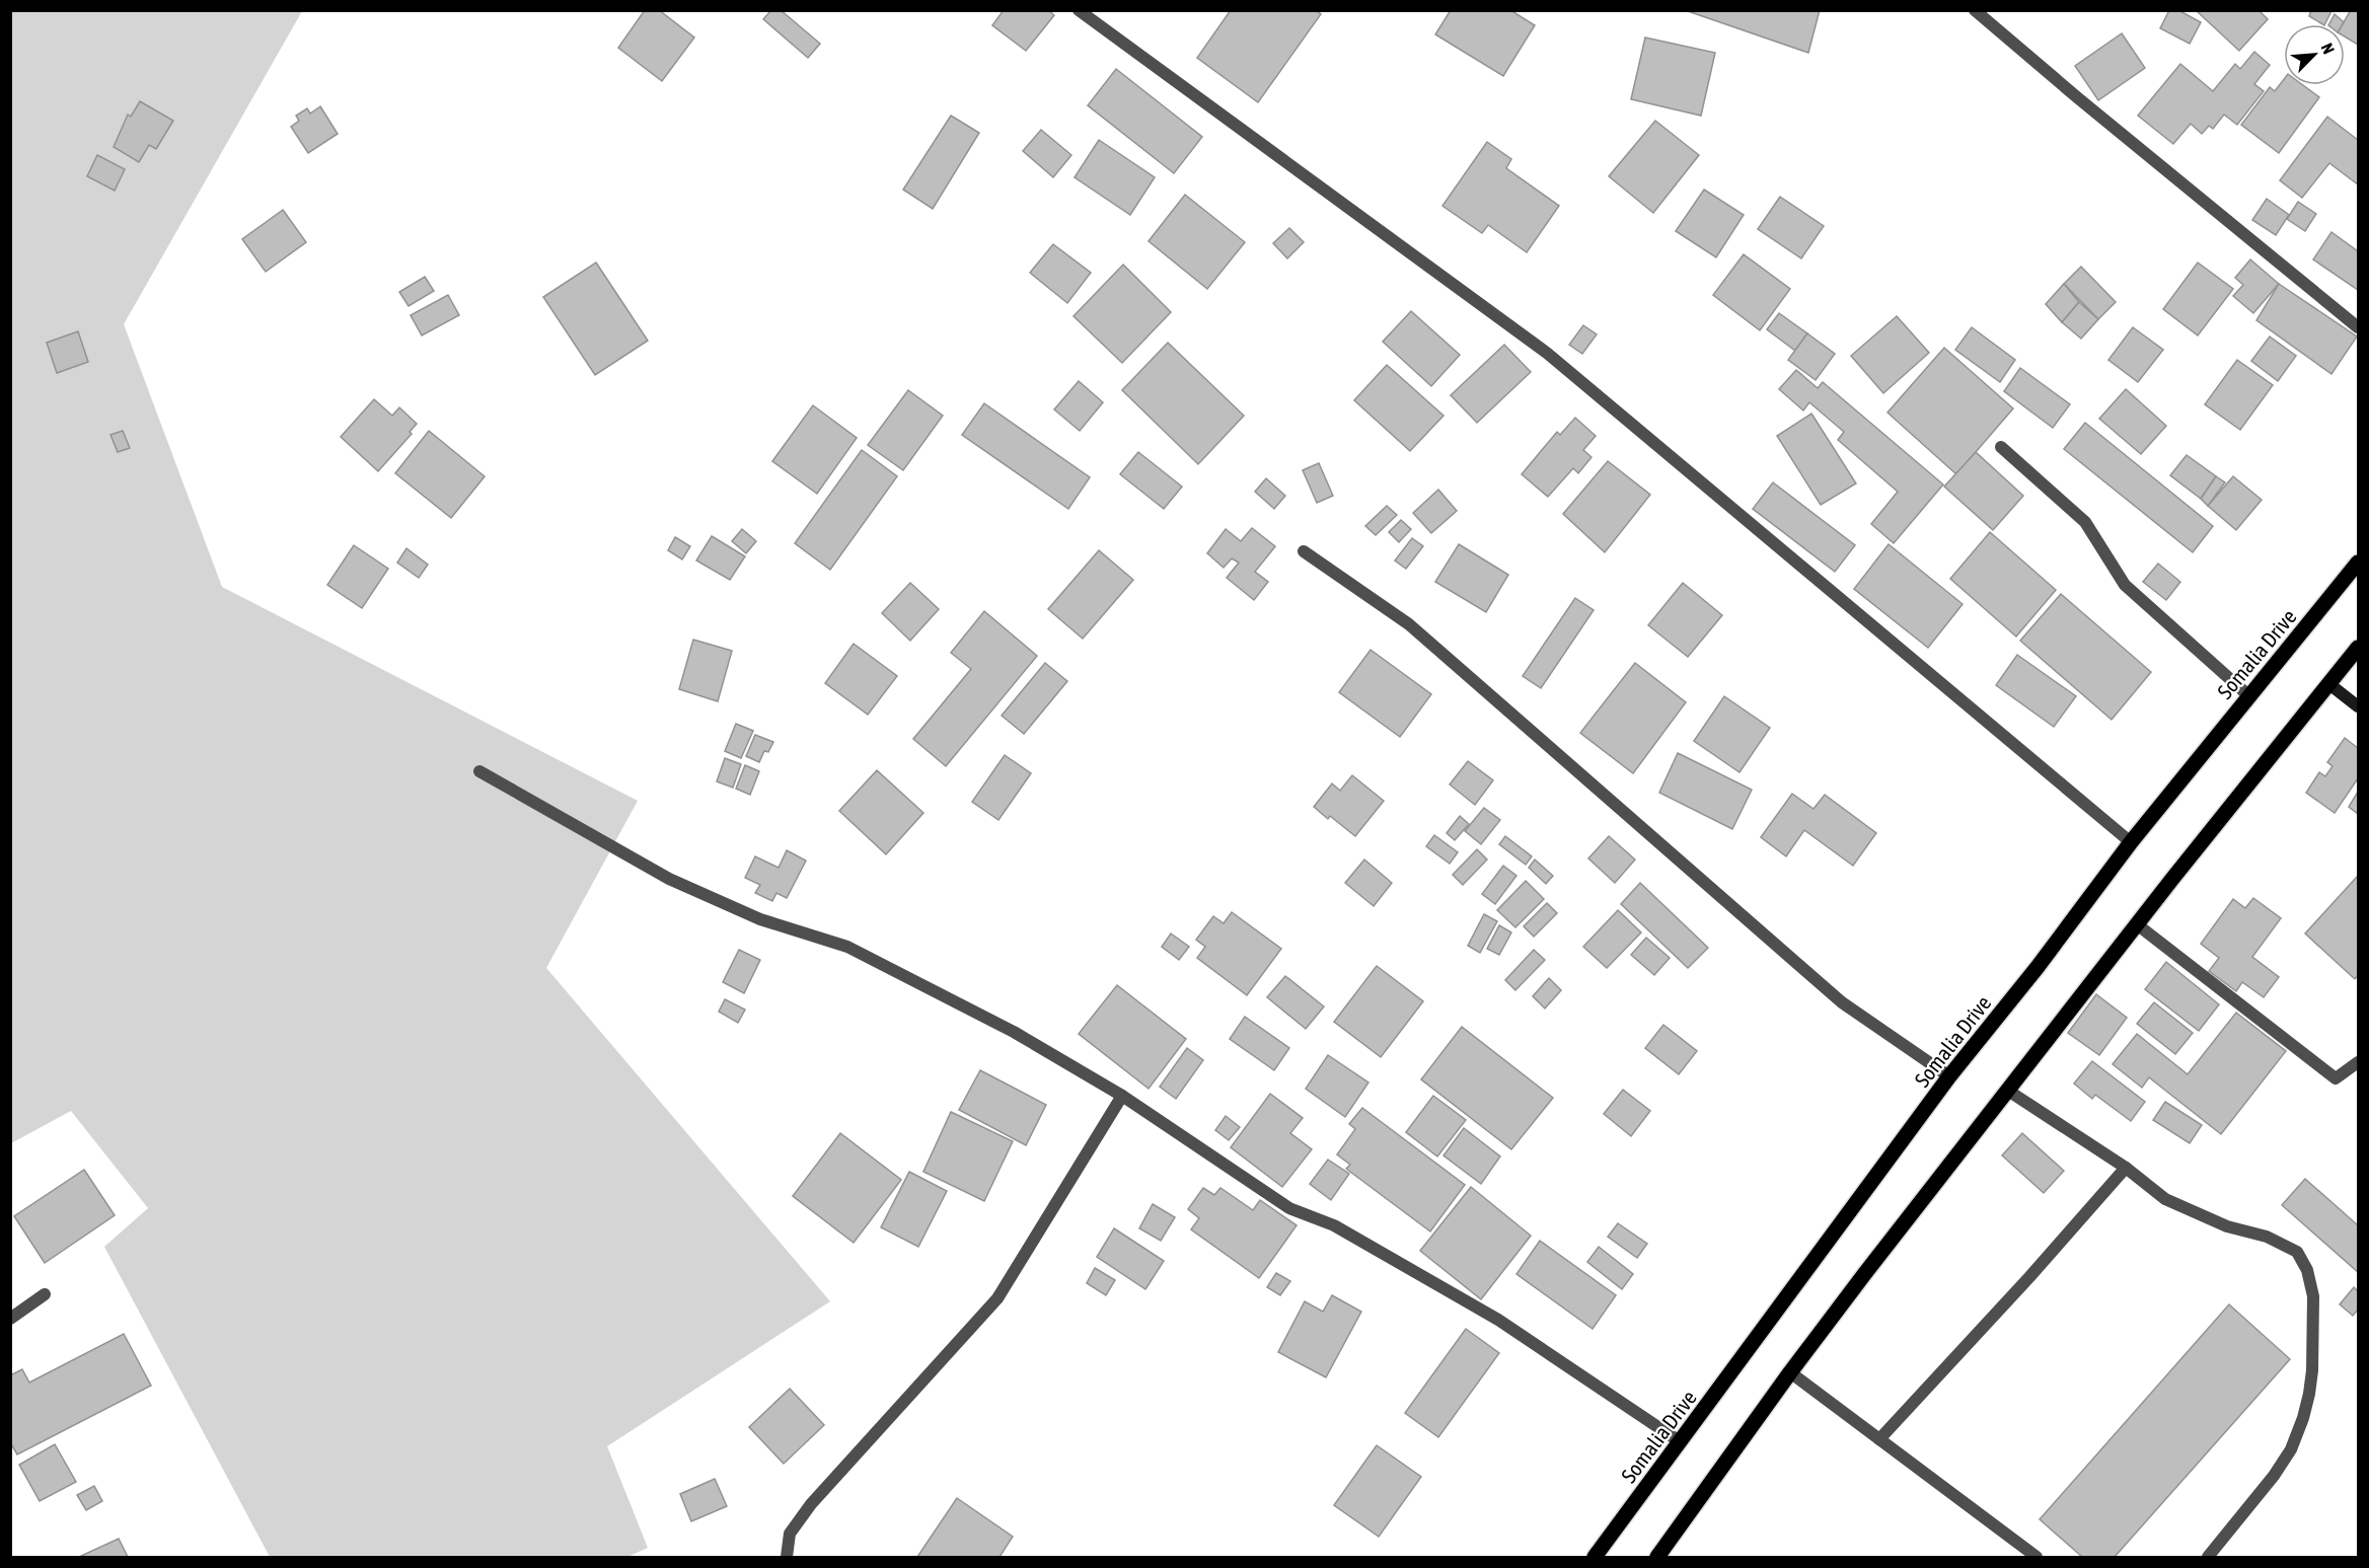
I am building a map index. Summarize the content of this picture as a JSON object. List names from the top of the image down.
{
  "streets": {
    "main road": ["Somalia Drive"]
  },
  "north": "top right"
}
